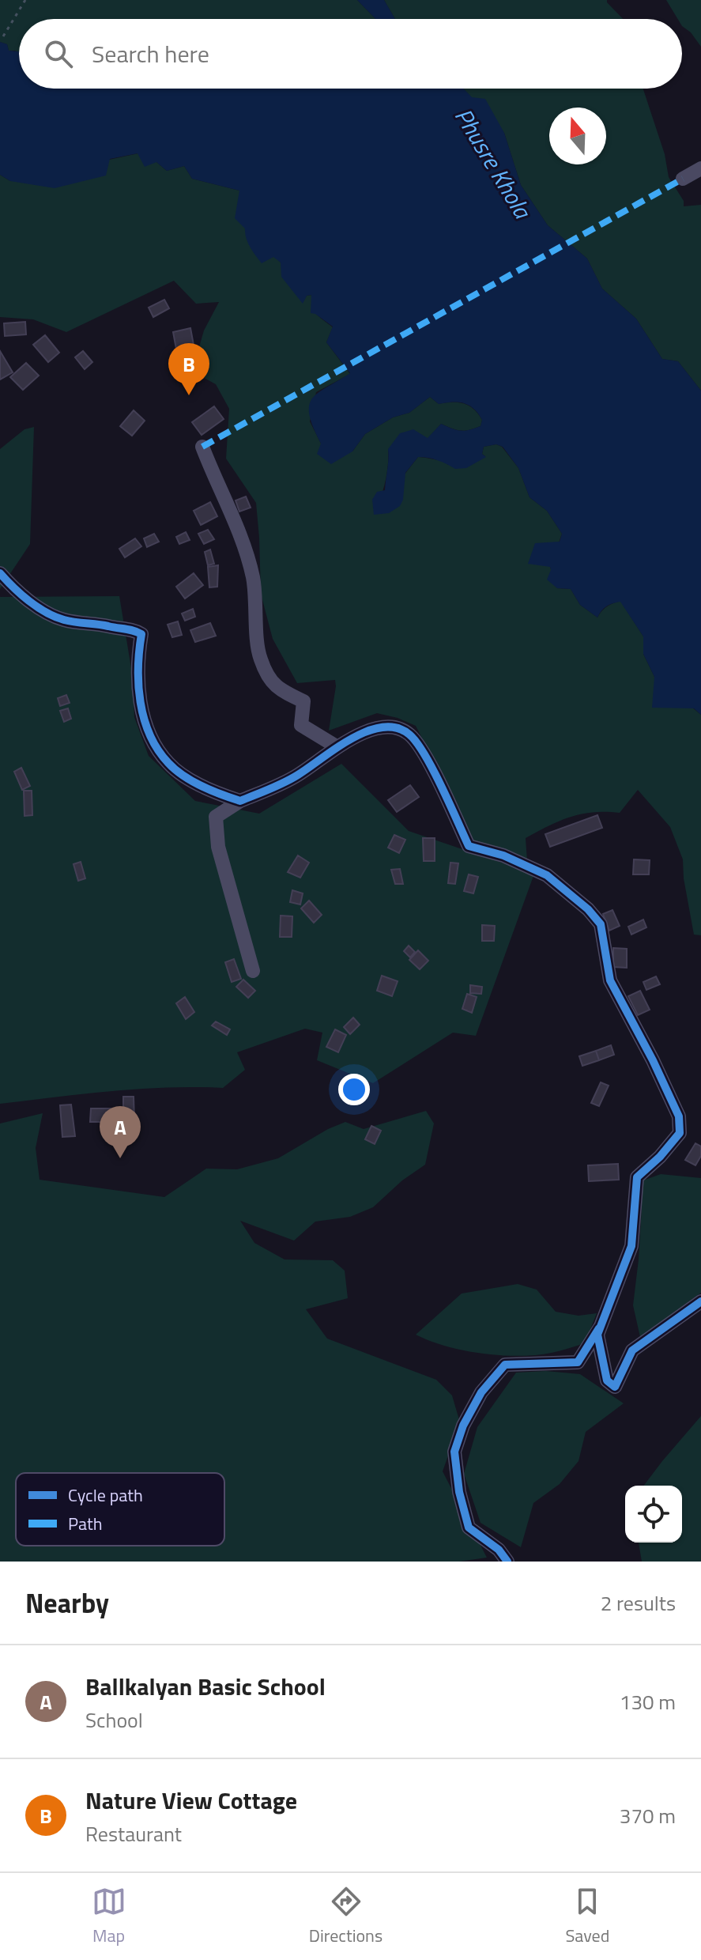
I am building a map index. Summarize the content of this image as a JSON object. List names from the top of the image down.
{
  "water": ["Phusre Khola"],
  "legend": ["Cycle path", "Path"],
  "north": "top",
  "page": {
    "search": "Search here",
    "pins": ["B", "A"],
    "heading": ["Nearby", "2 results"],
    "list": [
      {
        "mark": "A",
        "name": "Ballkalyan Basic School",
        "note": "School",
        "value": "130 m"
      },
      {
        "mark": "B",
        "name": "Nature View Cottage",
        "note": "Restaurant",
        "value": "370 m"
      }
    ],
    "nav": ["Map", "Directions", "Saved"]
  }
}
